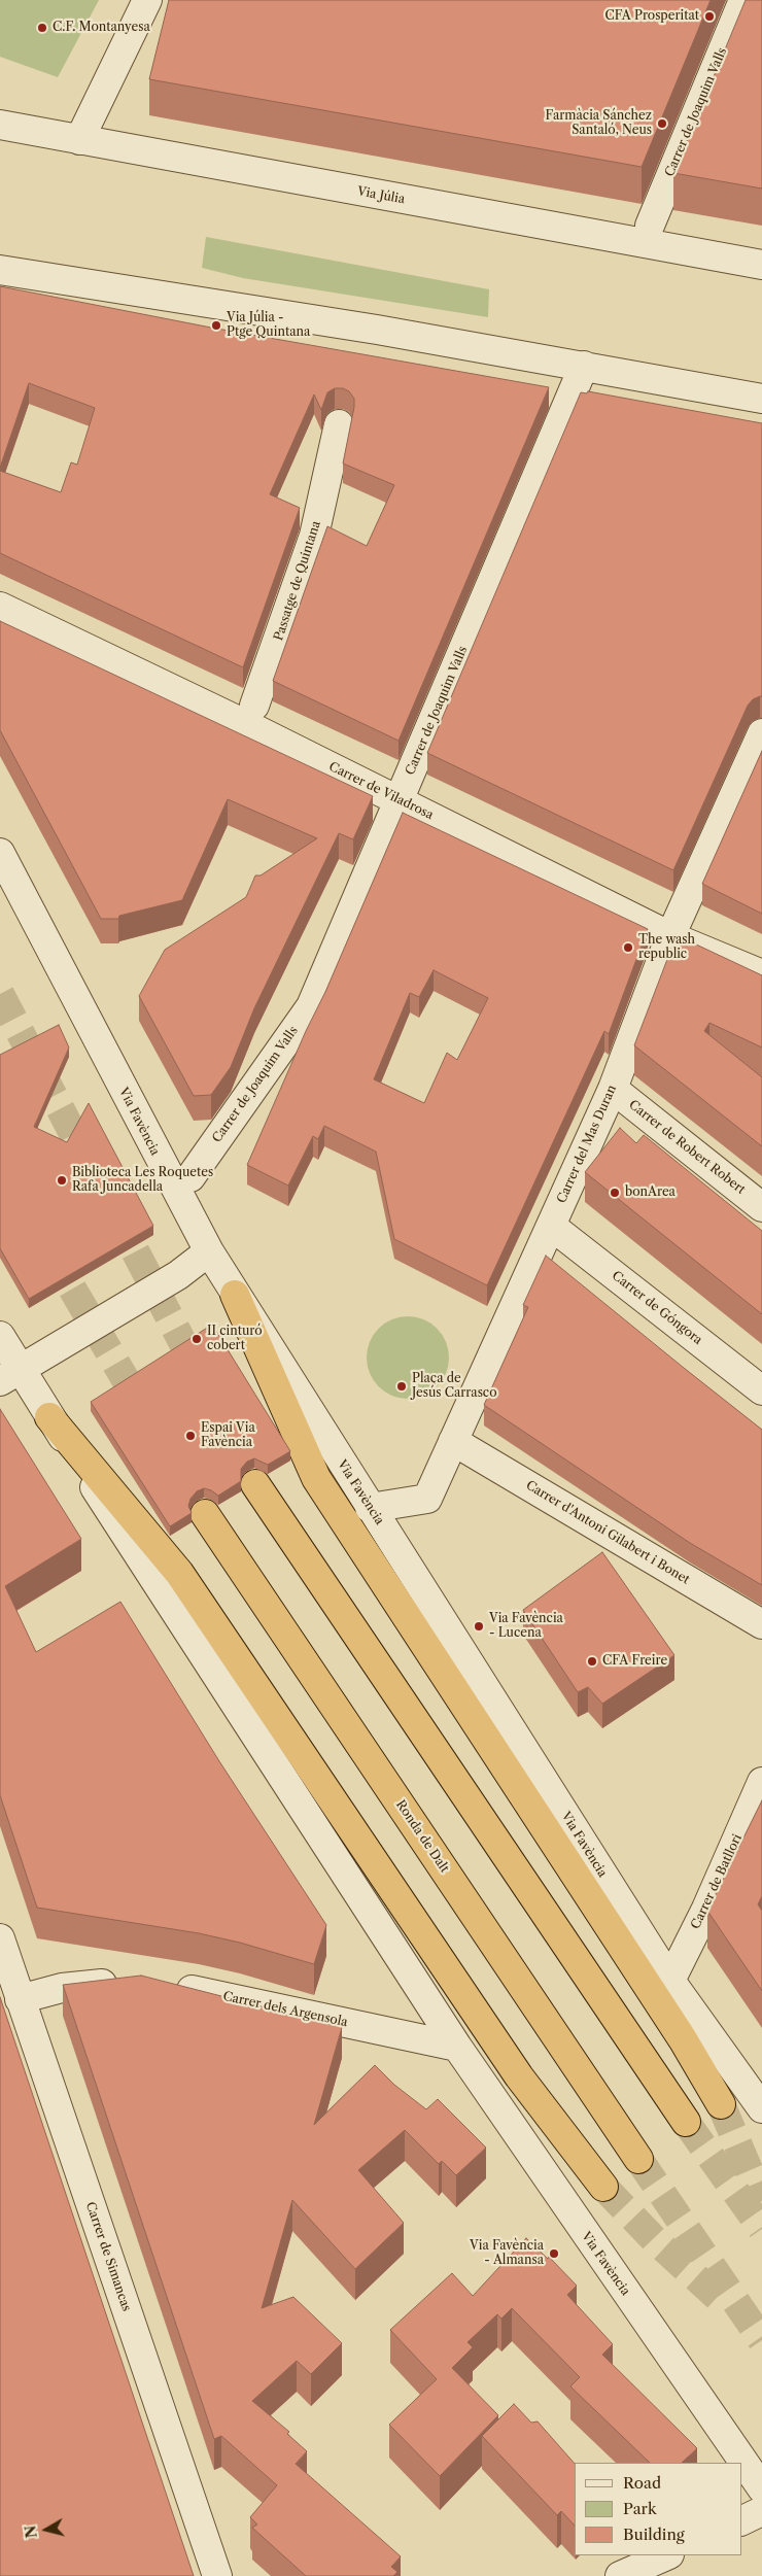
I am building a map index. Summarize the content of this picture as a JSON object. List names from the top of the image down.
{
  "streets": {
    "highway": ["Ronda de Dalt"],
    "street": [
      "Carrer de Joaquim Valls",
      "Via Júlia",
      "Passatge de Quintana",
      "Carrer de Viladrosa",
      "Via Favència",
      "Carrer del Mas Duran",
      "Carrer de Robert Robert",
      "Carrer de Góngora",
      "Carrer d'Antoni Gilabert i Bonet",
      "Carrer de Batllori",
      "Carrer dels Argensola",
      "Carrer de Simancas"
    ]
  },
  "crossings": [
    ["Carrer de Joaquim Valls", "Carrer de Viladrosa"],
    ["Carrer de Viladrosa", "Carrer del Mas Duran"],
    ["Via Favència", "Carrer del Mas Duran"],
    ["Via Favència", "Carrer de Batllori"],
    ["Via Favència", "Carrer dels Argensola"],
    ["Carrer del Mas Duran", "Carrer de Robert Robert"],
    ["Carrer del Mas Duran", "Carrer de Góngora"],
    ["Carrer del Mas Duran", "Carrer d'Antoni Gilabert i Bonet"]
  ],
  "places": [
    "CFA Prosperitat",
    "C.F. Montanyesa",
    "Farmàcia Sánchez Santaló, Neus",
    "Via Júlia - Ptge Quintana",
    "The wash republic",
    "Biblioteca Les Roquetes Rafa Juncadella",
    "bonArea",
    "II cinturó cobert",
    "Plaça de Jesús Carrasco",
    "Espai Via Favència",
    "Via Favència - Lucena",
    "CFA Freire",
    "Via Favència - Almansa"
  ],
  "legend": ["Road", "Park", "Building"],
  "north": "left"
}
